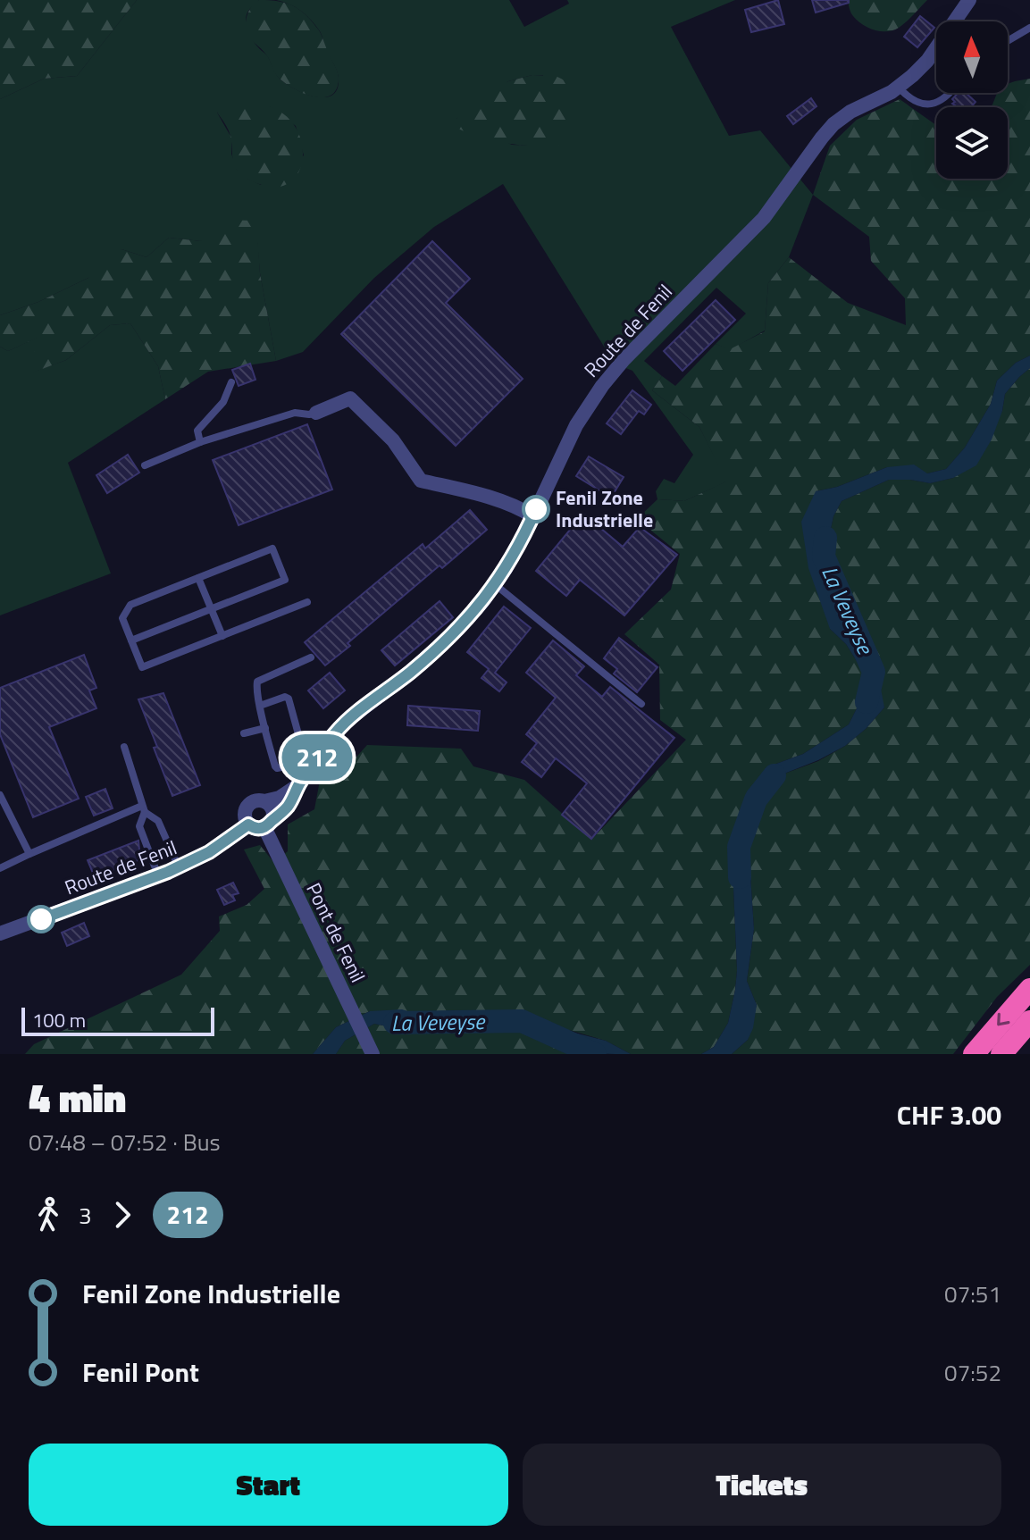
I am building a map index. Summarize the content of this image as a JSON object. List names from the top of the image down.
{
  "streets": {
    "street": ["Route de Fenil", "Pont de Fenil"]
  },
  "crossings": [
    ["Route de Fenil", "Pont de Fenil"]
  ],
  "water": ["La Veveyse"],
  "places": ["Fenil Zone Industrielle"],
  "lines": ["bus line 212"],
  "scale_bar": "100 m",
  "north": "top",
  "page": {
    "on_map": "212",
    "scale": "100 m",
    "heading": ["4 min", "07:48 – 07:52 · Bus", "CHF 3.00"],
    "legs": ["3", "212"],
    "list": [
      {
        "name": "Fenil Zone Industrielle",
        "value": "07:51"
      },
      {
        "name": "Fenil Pont",
        "value": "07:52"
      }
    ],
    "buttons": ["Start", "Tickets"]
  }
}
